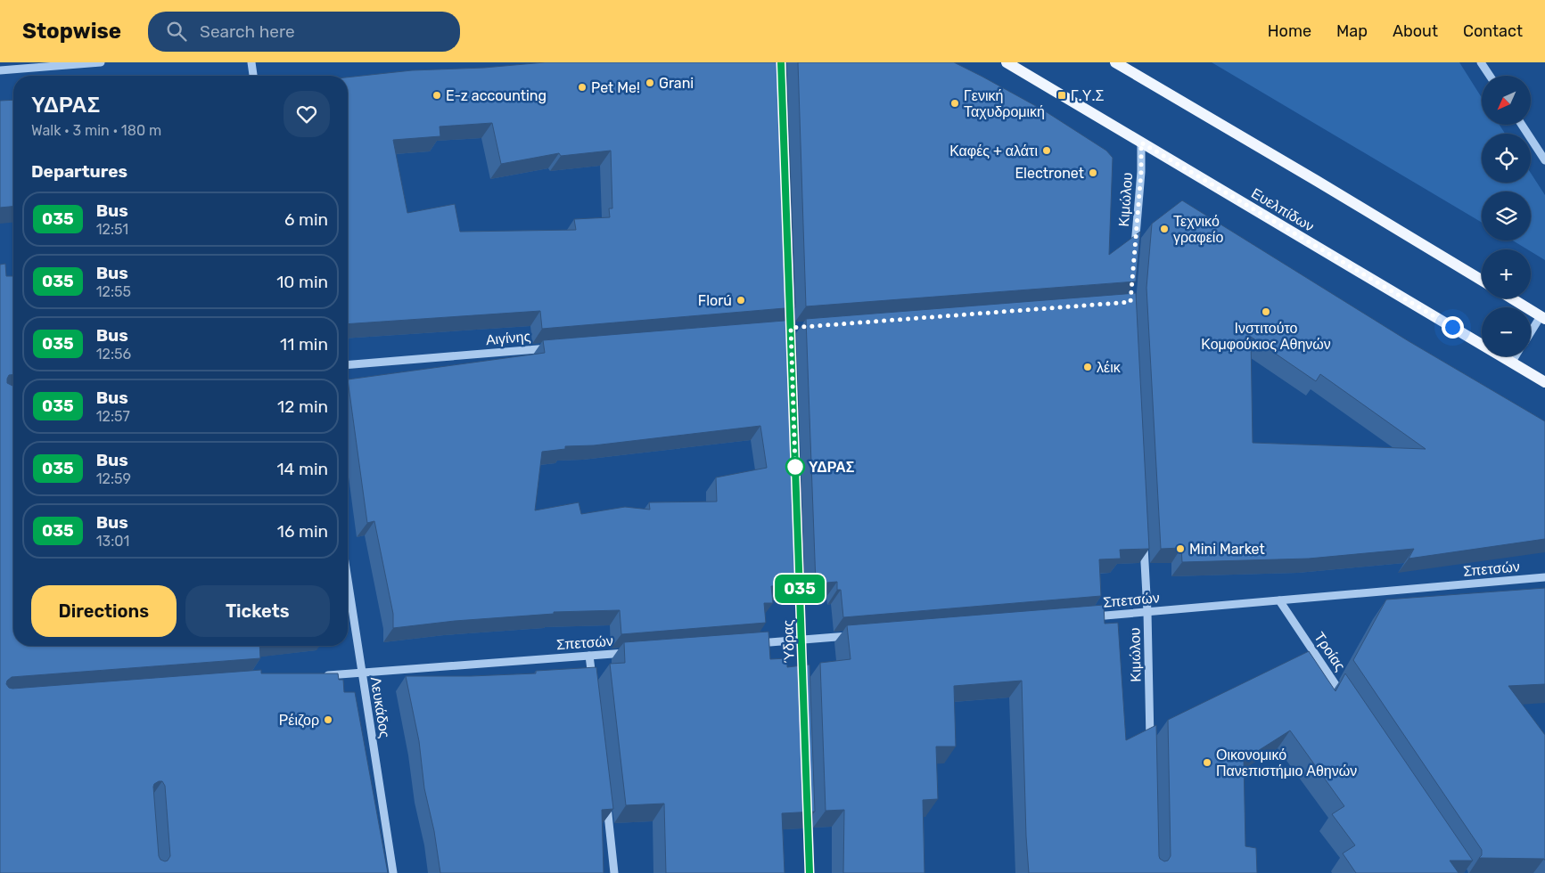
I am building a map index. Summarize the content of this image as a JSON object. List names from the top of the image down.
{
  "streets": {
    "main road": ["Ευελπίδων"],
    "street": [
      "Κιμώλου",
      "Αιγίνης",
      "Σπετσών",
      "Ύδρας",
      "Τροίας",
      "Λευκάδος"
    ]
  },
  "crossings": [
    ["Κιμώλου", "Ευελπίδων"],
    ["Κιμώλου", "Σπετσών"],
    ["Σπετσών", "Τροίας"],
    ["Σπετσών", "Λευκάδος"]
  ],
  "places": {
    "other": [
      "Grani",
      "Pet Me!",
      "E-z accounting",
      "Γενική Ταχυδρομική",
      "Καφές + αλάτι",
      "Electronet",
      "Τεχνικό γραφείο",
      "Florú",
      "Ινστιτούτο Κομφούκιος Αθηνών",
      "λέικ",
      "ΥΔΡΑΣ",
      "Mini Market",
      "Ρέιζορ",
      "Οικονομικό Πανεπιστήμιο Αθηνών"
    ],
    "transit": ["Γ.Υ.Σ"]
  },
  "lines": ["bus line 035"],
  "north": "bottom left",
  "page": {
    "header": "Stopwise",
    "search": "Search here",
    "nav": [
      "Home",
      "Map",
      "About",
      "Contact"
    ],
    "on_map": "035",
    "map_buttons": ["+", "−"],
    "heading": [
      ["ΥΔΡΑΣ", "Walk · 3 min · 180 m"],
      "Departures"
    ],
    "list": [
      {
        "mark": "035",
        "name": "Bus",
        "note": "12:51",
        "value": "6 min"
      },
      {
        "mark": "035",
        "name": "Bus",
        "note": "12:55",
        "value": "10 min"
      },
      {
        "mark": "035",
        "name": "Bus",
        "note": "12:56",
        "value": "11 min"
      },
      {
        "mark": "035",
        "name": "Bus",
        "note": "12:57",
        "value": "12 min"
      },
      {
        "mark": "035",
        "name": "Bus",
        "note": "12:59",
        "value": "14 min"
      },
      {
        "mark": "035",
        "name": "Bus",
        "note": "13:01",
        "value": "16 min"
      }
    ],
    "buttons": ["Directions", "Tickets"]
  }
}
